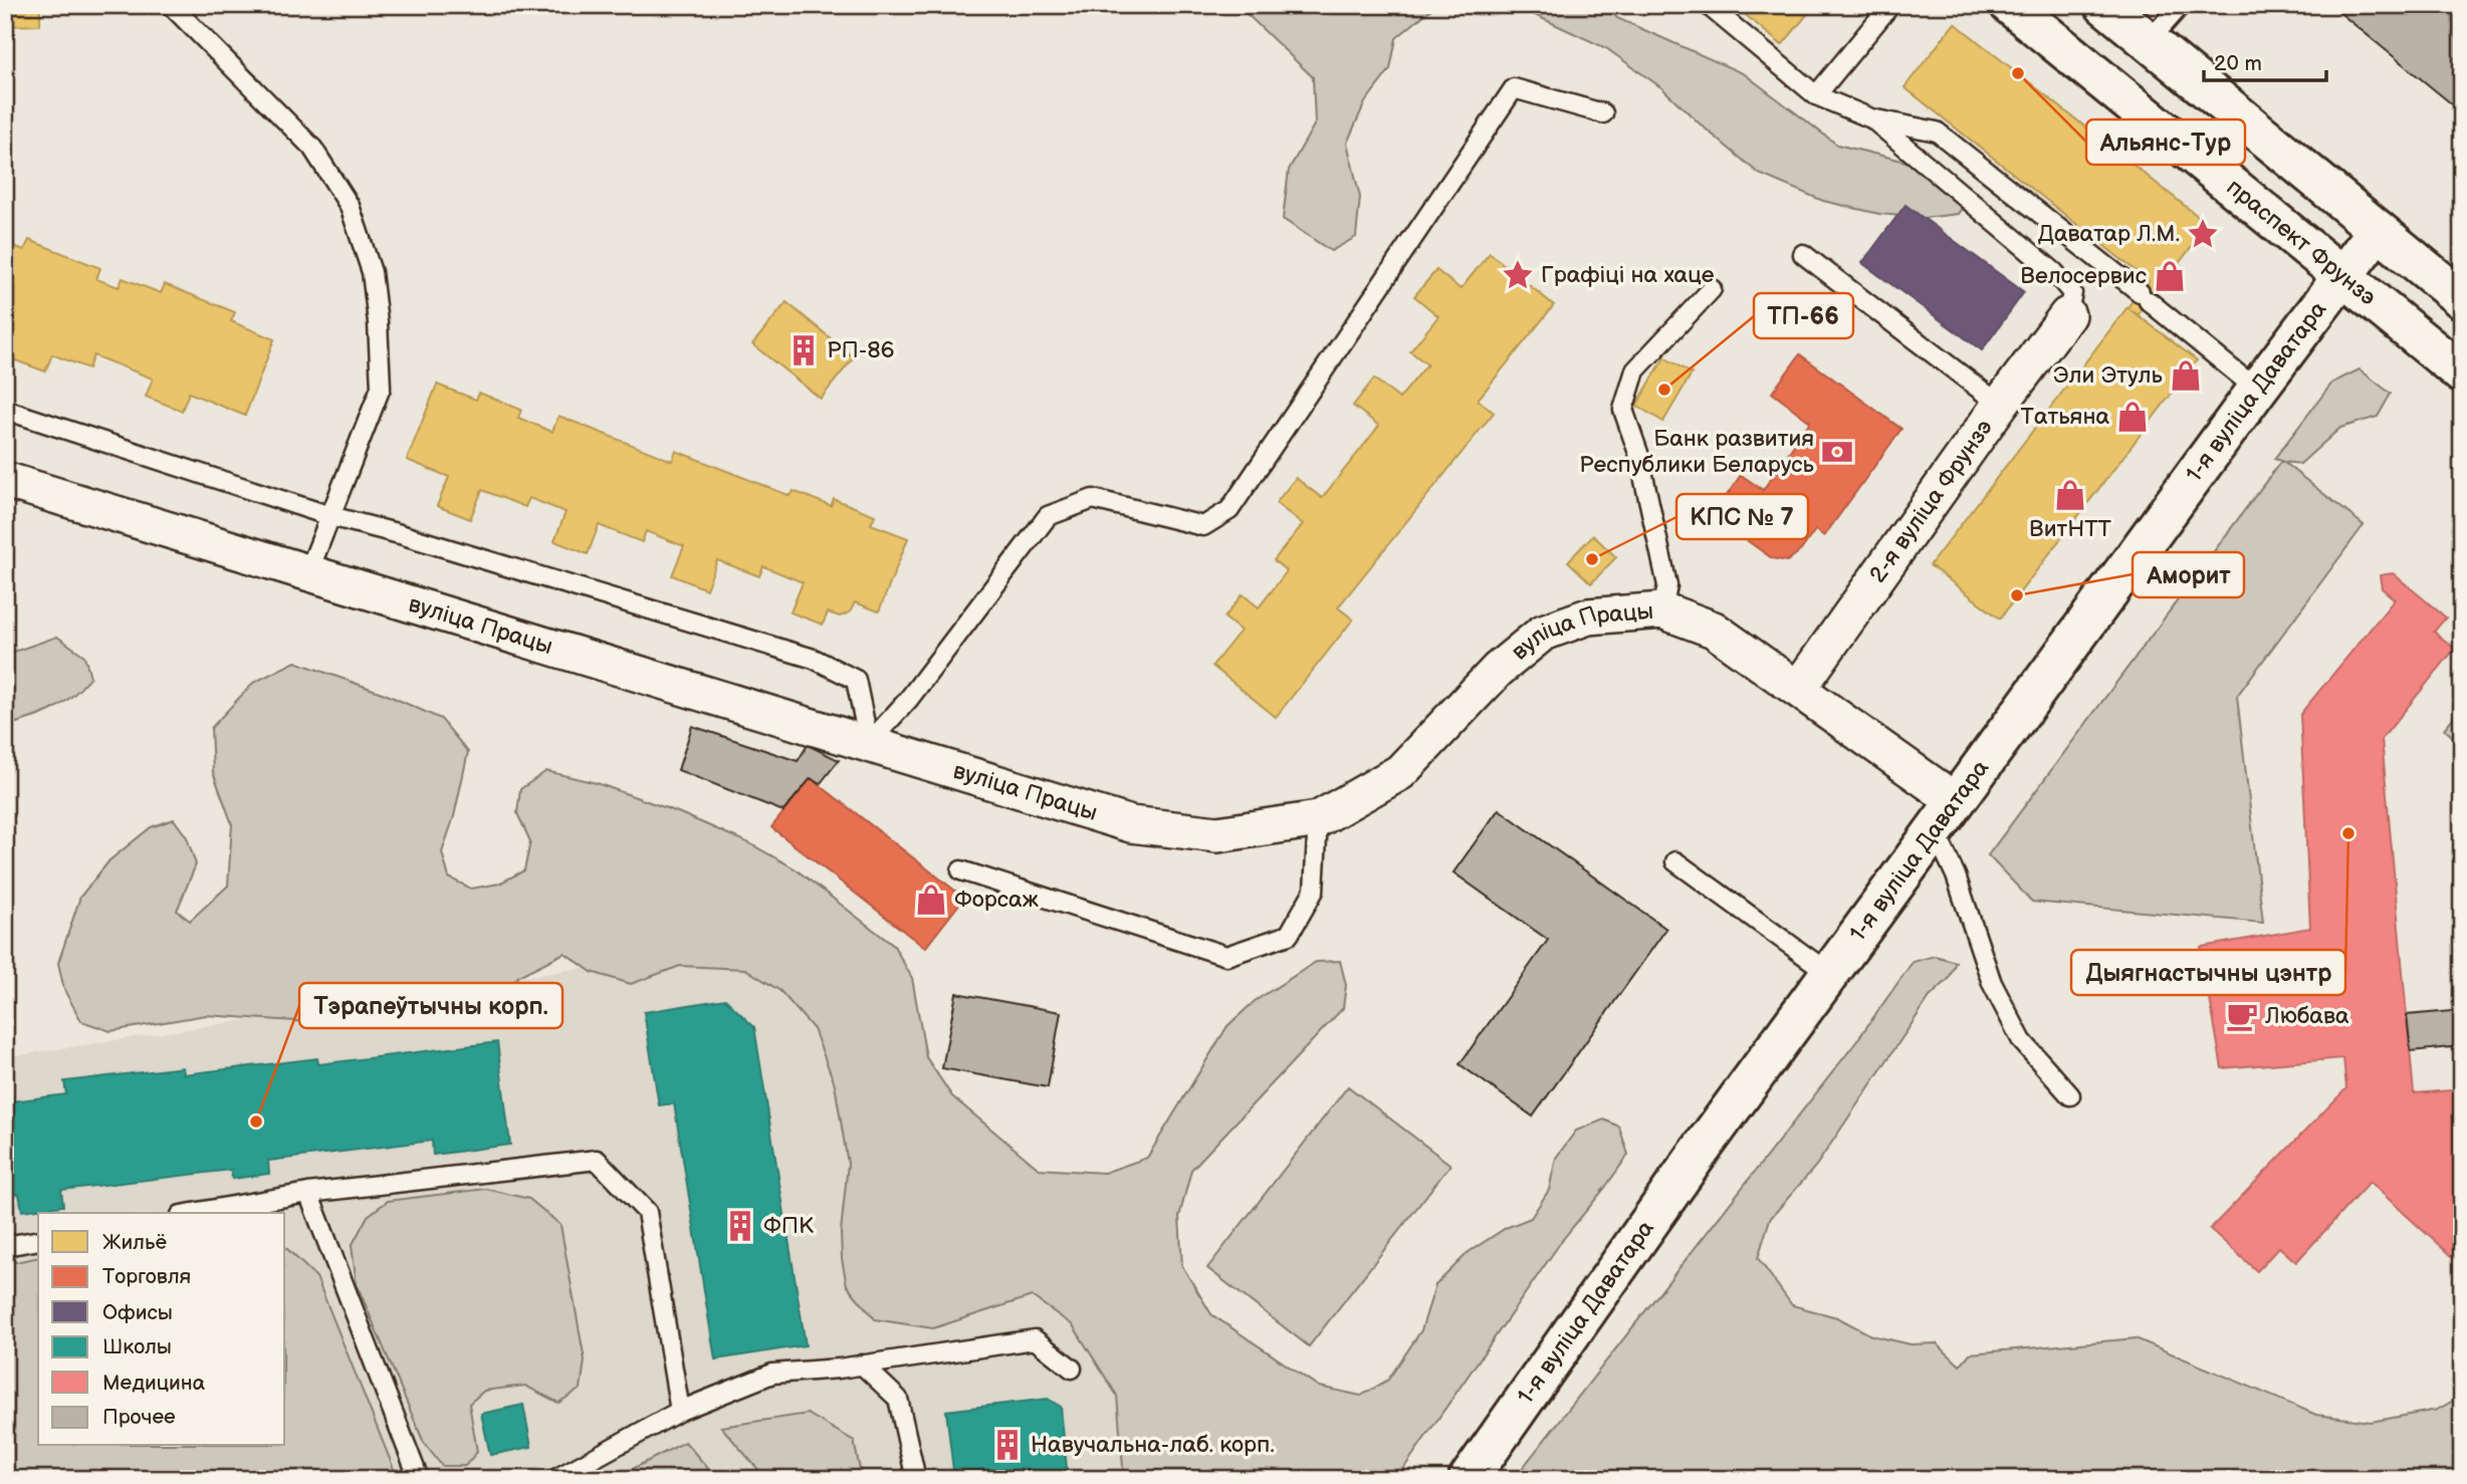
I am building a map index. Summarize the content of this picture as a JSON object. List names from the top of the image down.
{
  "streets": {
    "street": [
      "праспект Фрунзэ",
      "1-я вуліца Даватара",
      "2-я вуліца Фрунзэ",
      "вуліца Працы"
    ]
  },
  "crossings": [
    ["праспект Фрунзэ", "1-я вуліца Даватара"],
    ["1-я вуліца Даватара", "вуліца Працы"],
    ["2-я вуліца Фрунзэ", "вуліца Працы"]
  ],
  "places": {
    "other": [
      "Альянс-Тур",
      "ТП-66",
      "КПС № 7",
      "Аморит",
      "Дыягнастычны цэнтр",
      "Тэрапеўтычны корп."
    ],
    "place": ["Даватар Л.М.", "Графіці на хаце"],
    "shop": [
      "Велосервис",
      "Эли Этуль",
      "Татьяна",
      "ВитНТТ",
      "Форсаж"
    ],
    "building": ["РП-86", "ФПК", "Навучальна-лаб. корп."],
    "bank": ["Банк развития Республики Беларусь"],
    "cafe": ["Любава"]
  },
  "legend": [
    "Жильё",
    "Торговля",
    "Офисы",
    "Школы",
    "Медицина",
    "Прочее"
  ],
  "scale_bar": "20 m"
}
